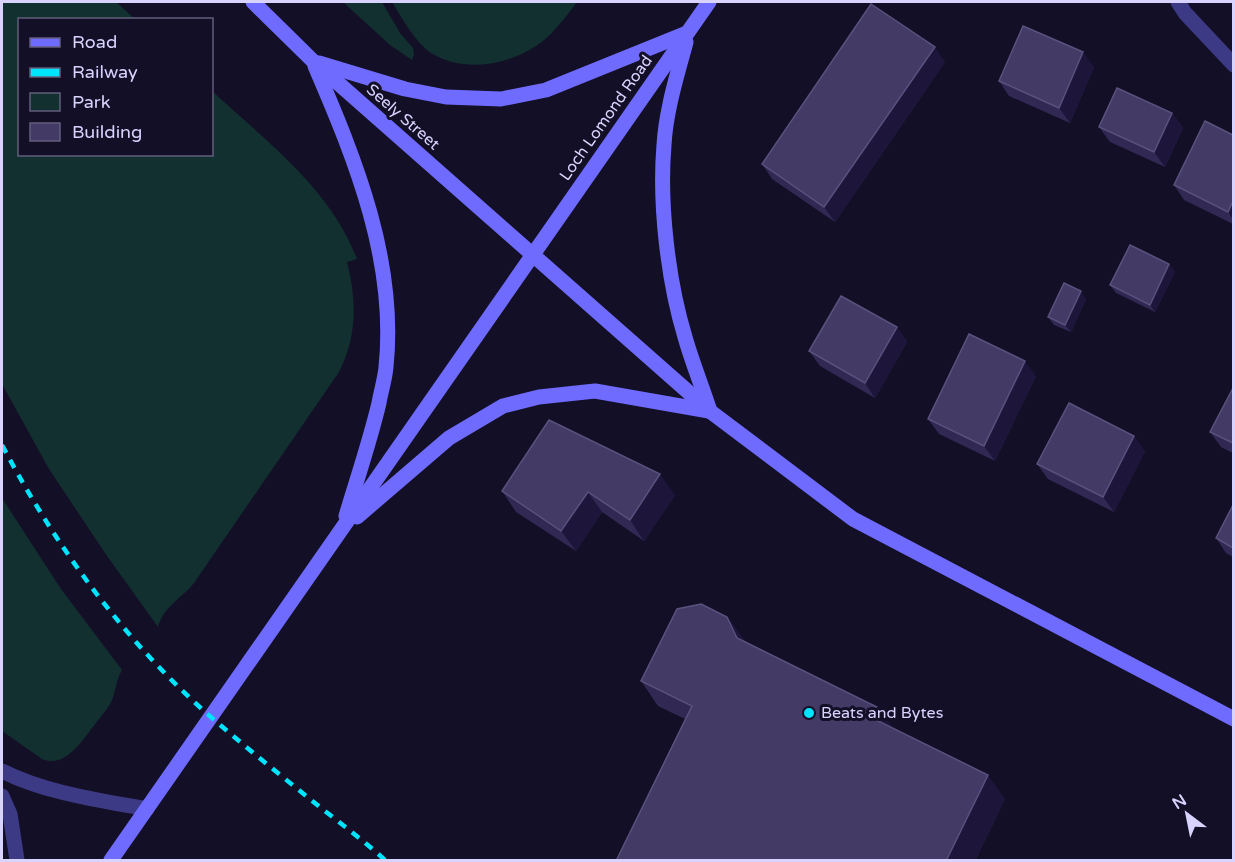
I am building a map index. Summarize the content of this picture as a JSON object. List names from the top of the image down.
{
  "streets": {
    "main road": ["Seely Street", "Loch Lomond Road"]
  },
  "crossings": [
    ["Seely Street", "Loch Lomond Road"]
  ],
  "places": ["Beats and Bytes"],
  "legend": [
    "Road",
    "Railway",
    "Park",
    "Building"
  ],
  "north": "top left"
}
